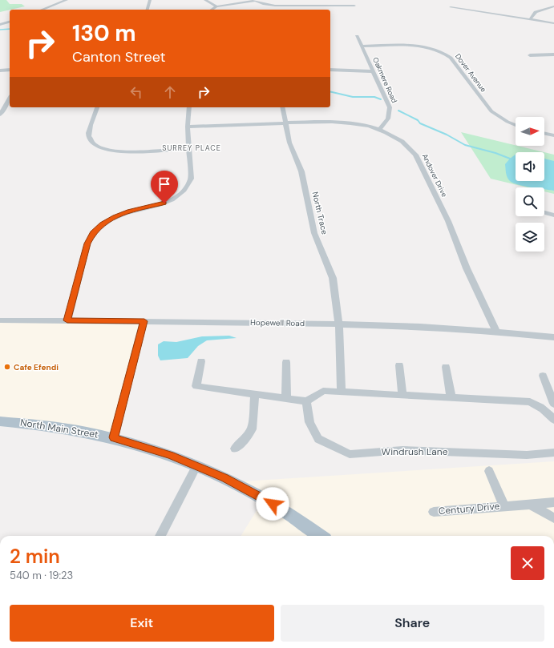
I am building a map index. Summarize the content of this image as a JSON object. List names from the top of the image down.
{
  "streets": {
    "main road": ["North Main Street"],
    "street": [
      "Dover Avenue",
      "Oakmere Road",
      "Andover Drive",
      "North Trace",
      "Hopewell Road",
      "Windrush Lane",
      "Century Drive"
    ]
  },
  "crossings": [
    ["Dover Avenue", "Oakmere Road"],
    ["Oakmere Road", "Andover Drive"],
    ["Andover Drive", "North Trace"],
    ["Andover Drive", "Hopewell Road"],
    ["North Trace", "Hopewell Road"]
  ],
  "districts": ["SURREY PLACE"],
  "places": ["Cafe Efendi"],
  "north": "right",
  "page": {
    "turn": ["130 m", "Canton Street"],
    "heading": ["2 min", "540 m · 19:23"],
    "buttons": ["Exit", "Share"]
  }
}
